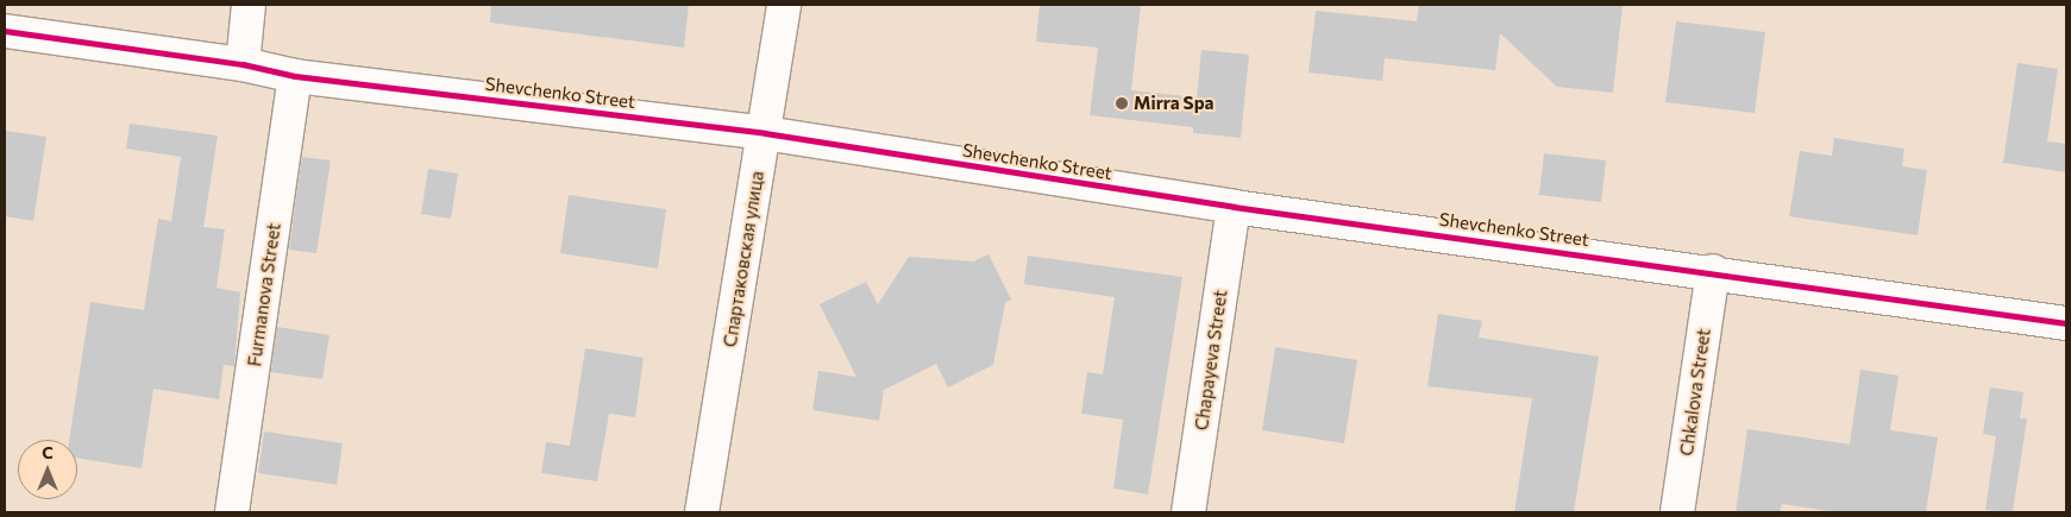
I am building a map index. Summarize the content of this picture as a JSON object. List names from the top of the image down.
{
  "streets": {
    "street": [
      "Shevchenko Street",
      "Спартаковская улица",
      "Furmanova Street",
      "Chapayeva Street",
      "Chkalova Street"
    ]
  },
  "crossings": [
    ["Shevchenko Street", "Спартаковская улица"],
    ["Shevchenko Street", "Furmanova Street"],
    ["Shevchenko Street", "Chapayeva Street"],
    ["Shevchenko Street", "Chkalova Street"]
  ],
  "places": ["Mirra Spa"],
  "north": "top"
}
